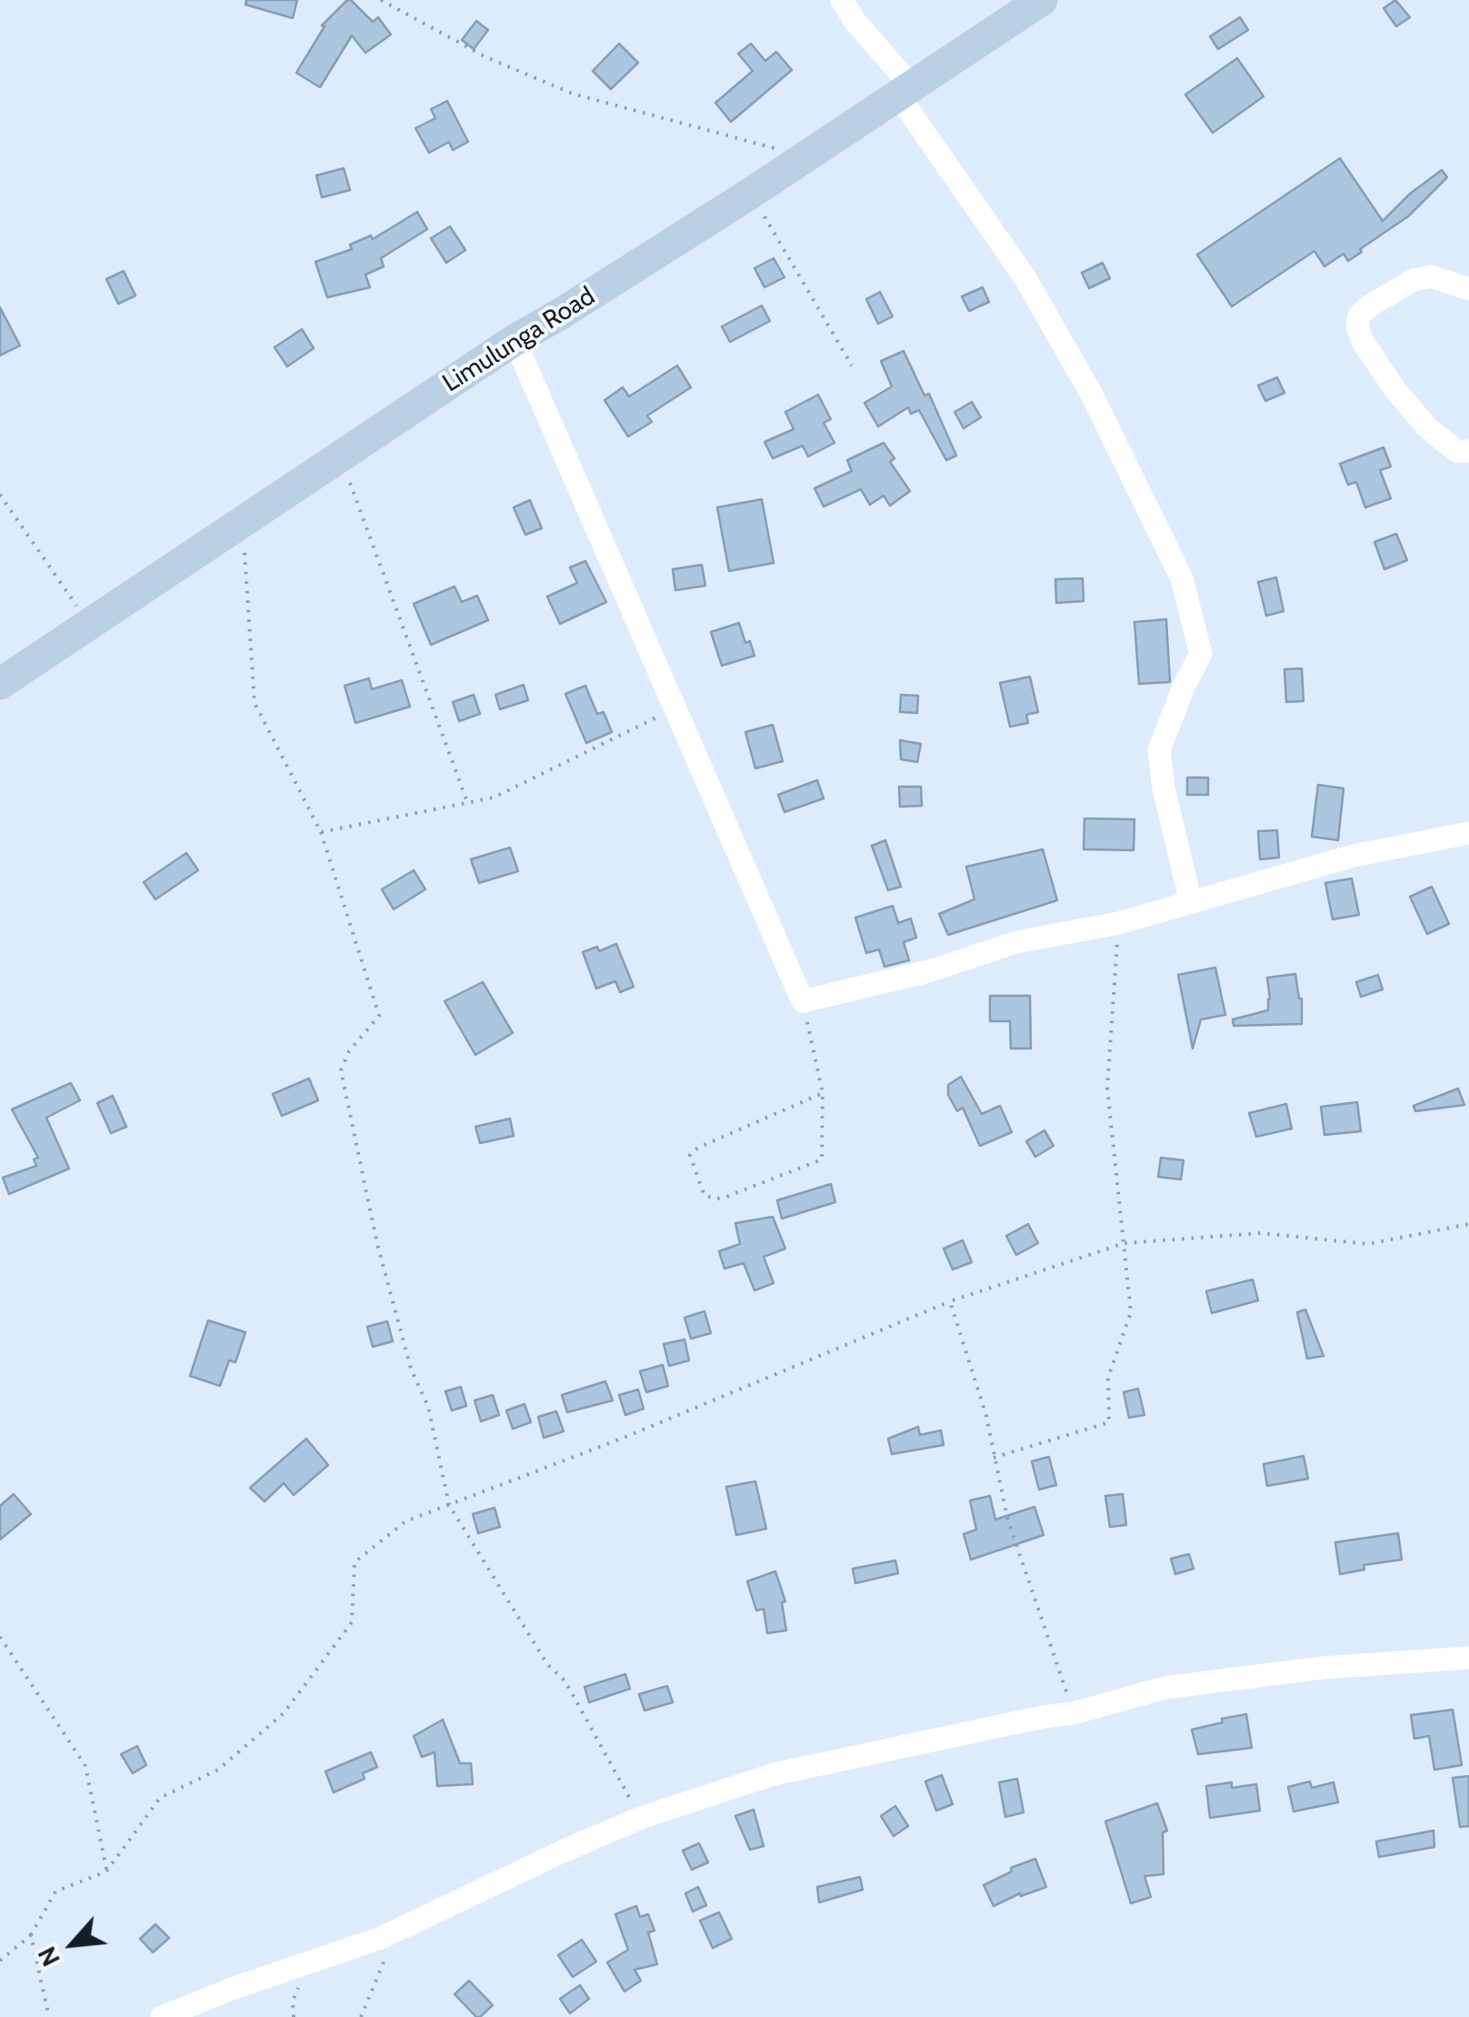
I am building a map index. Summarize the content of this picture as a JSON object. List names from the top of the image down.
{
  "streets": {
    "main road": ["Limulunga Road"]
  },
  "north": "bottom left"
}
